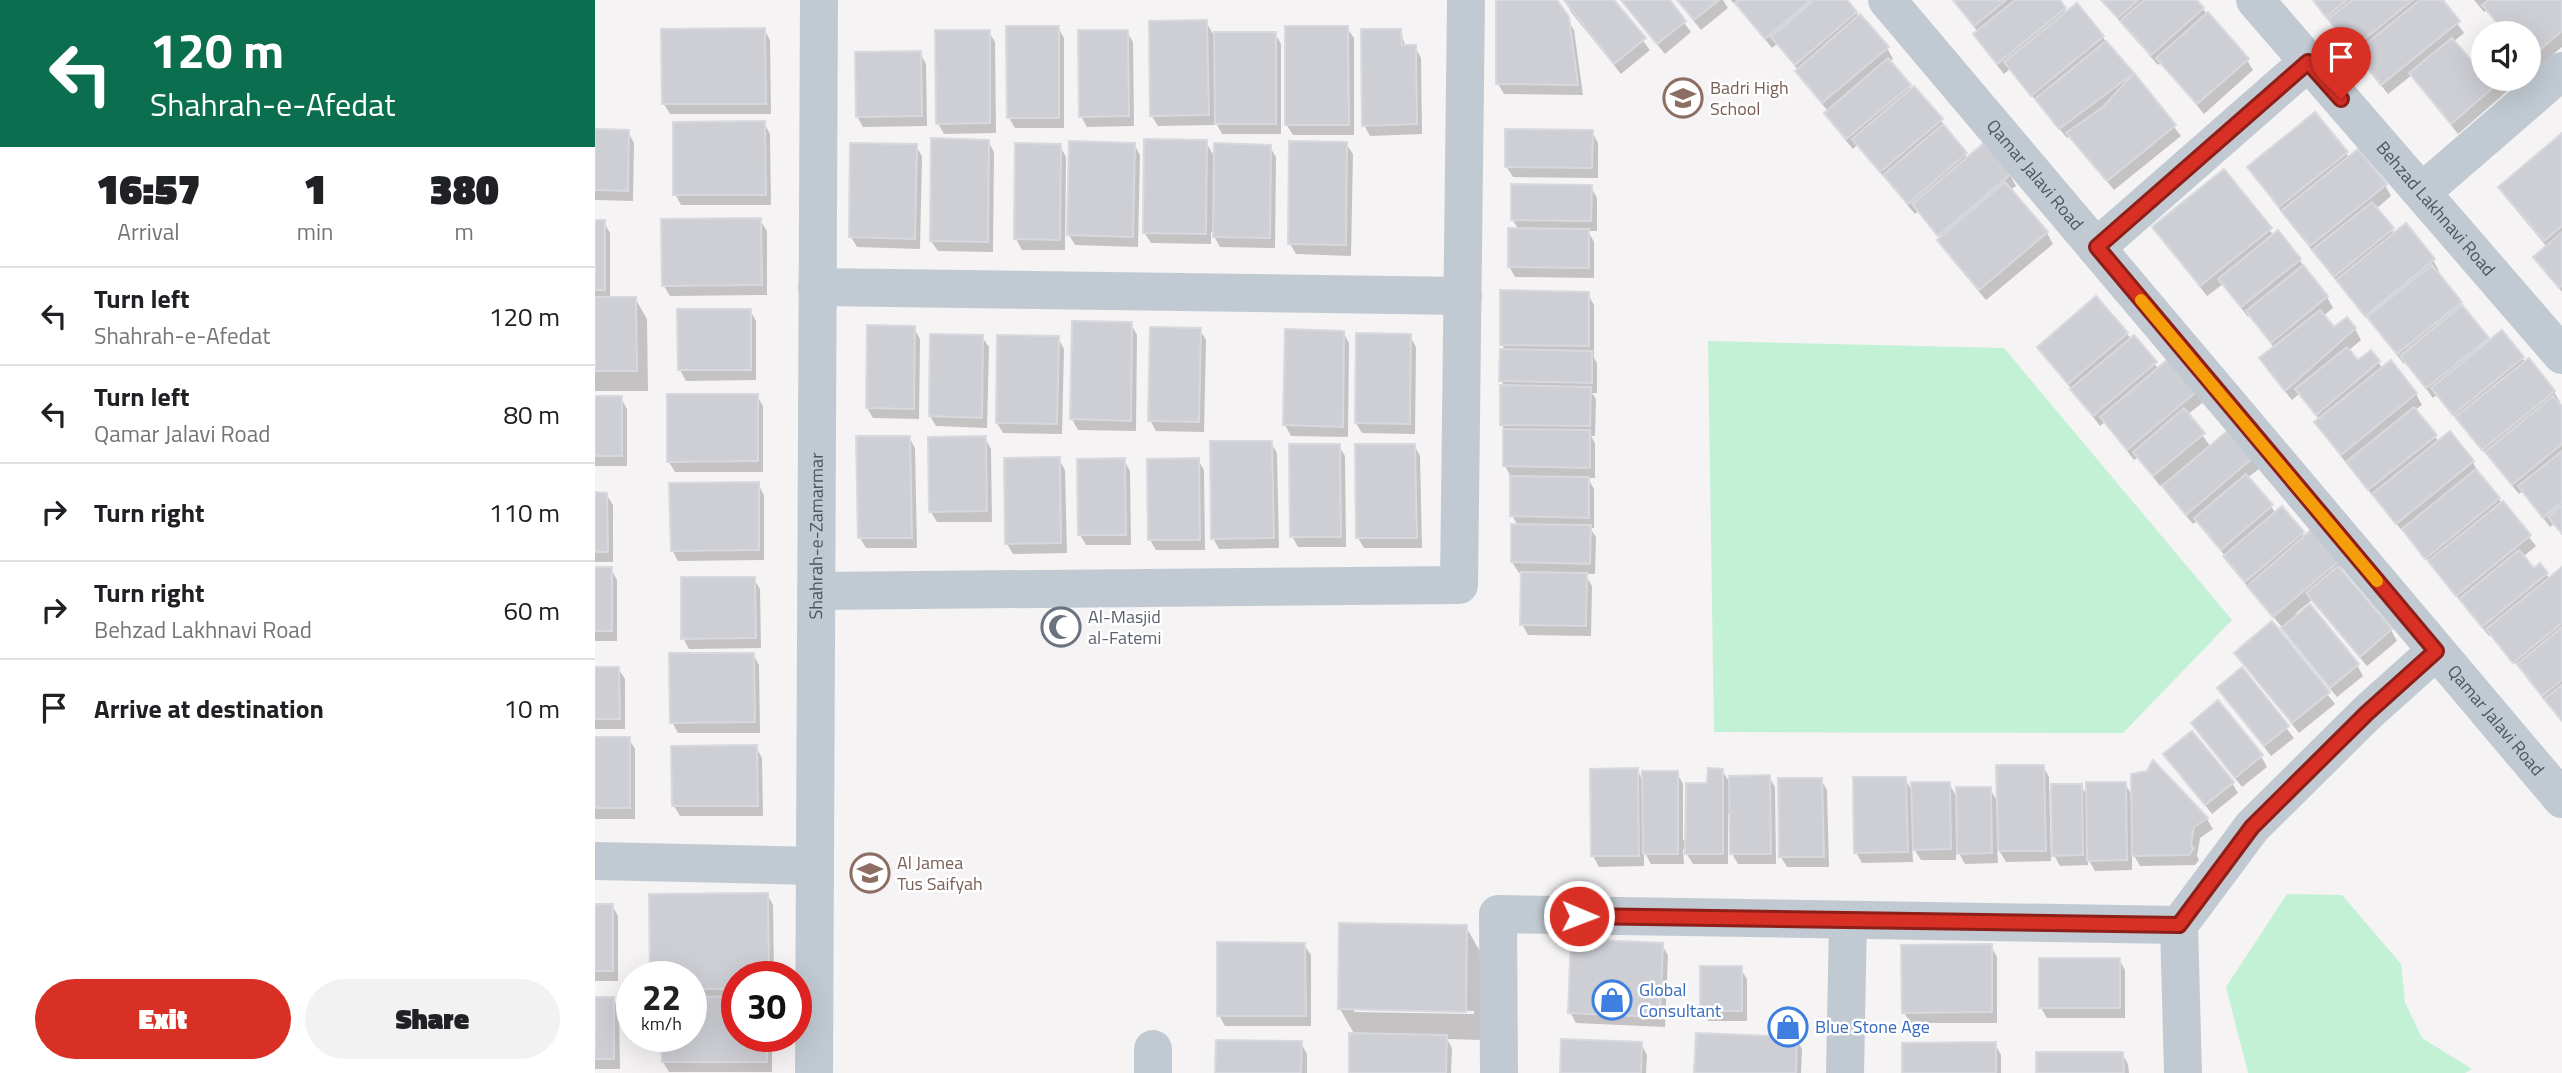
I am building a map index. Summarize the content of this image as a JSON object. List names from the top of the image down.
{
  "streets": {
    "street": ["Qamar Jalavi Road", "Behzad Lakhnavi Road", "Shahrah-e-Zamarmar"]
  },
  "places": {
    "school or university": ["Badri High School", "Al Jamea Tus Saifyah"],
    "mosque": ["Al-Masjid al-Fatemi"],
    "shop": ["Global Consultant", "Blue Stone Age"]
  },
  "page": {
    "turn": ["120 m", "Shahrah-e-Afedat"],
    "eta": [
      "16:57",
      "Arrival",
      "1",
      "min",
      "380",
      "m"
    ],
    "list": [
      {
        "name": "Turn left",
        "note": "Shahrah-e-Afedat",
        "value": "120 m"
      },
      {
        "name": "Turn left",
        "note": "Qamar Jalavi Road",
        "value": "80 m"
      },
      {
        "name": "Turn right",
        "value": "110 m"
      },
      {
        "name": "Turn right",
        "note": "Behzad Lakhnavi Road",
        "value": "60 m"
      },
      {
        "name": "Arrive at destination",
        "value": "10 m"
      }
    ],
    "speed": "22 km/h",
    "limit": "30",
    "buttons": ["Exit", "Share"]
  }
}
